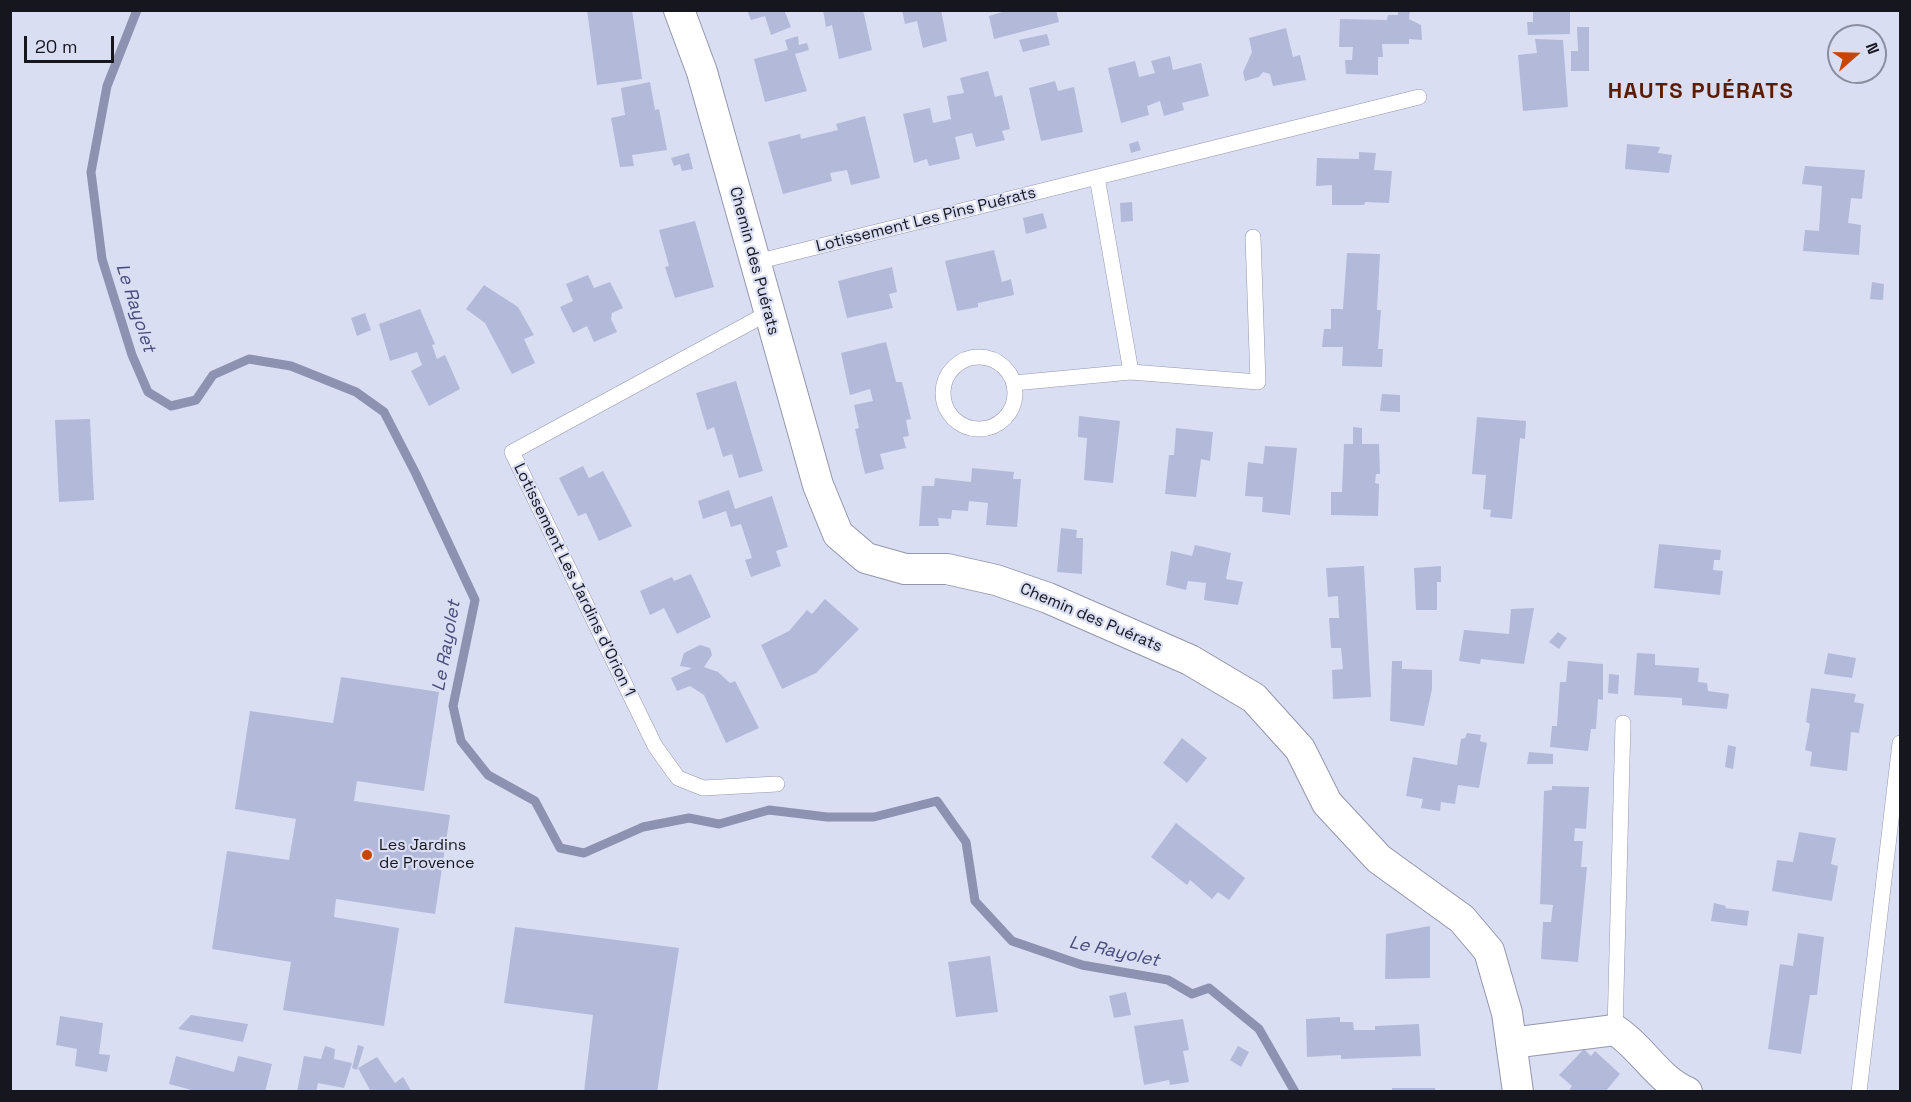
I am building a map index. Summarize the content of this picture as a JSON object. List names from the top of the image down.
{
  "streets": {
    "street": ["Chemin des Puérats"],
    "lane": ["Lotissement Les Pins Puérats", "Lotissement Les Jardins d'Orion 1"]
  },
  "crossings": [
    ["Lotissement Les Pins Puérats", "Chemin des Puérats"],
    ["Chemin des Puérats", "Lotissement Les Jardins d'Orion 1"]
  ],
  "districts": ["HAUTS PUÉRATS"],
  "water": ["Le Rayolet"],
  "places": ["Les Jardins de Provence"],
  "scale_bar": "20 m",
  "north": "right"
}
